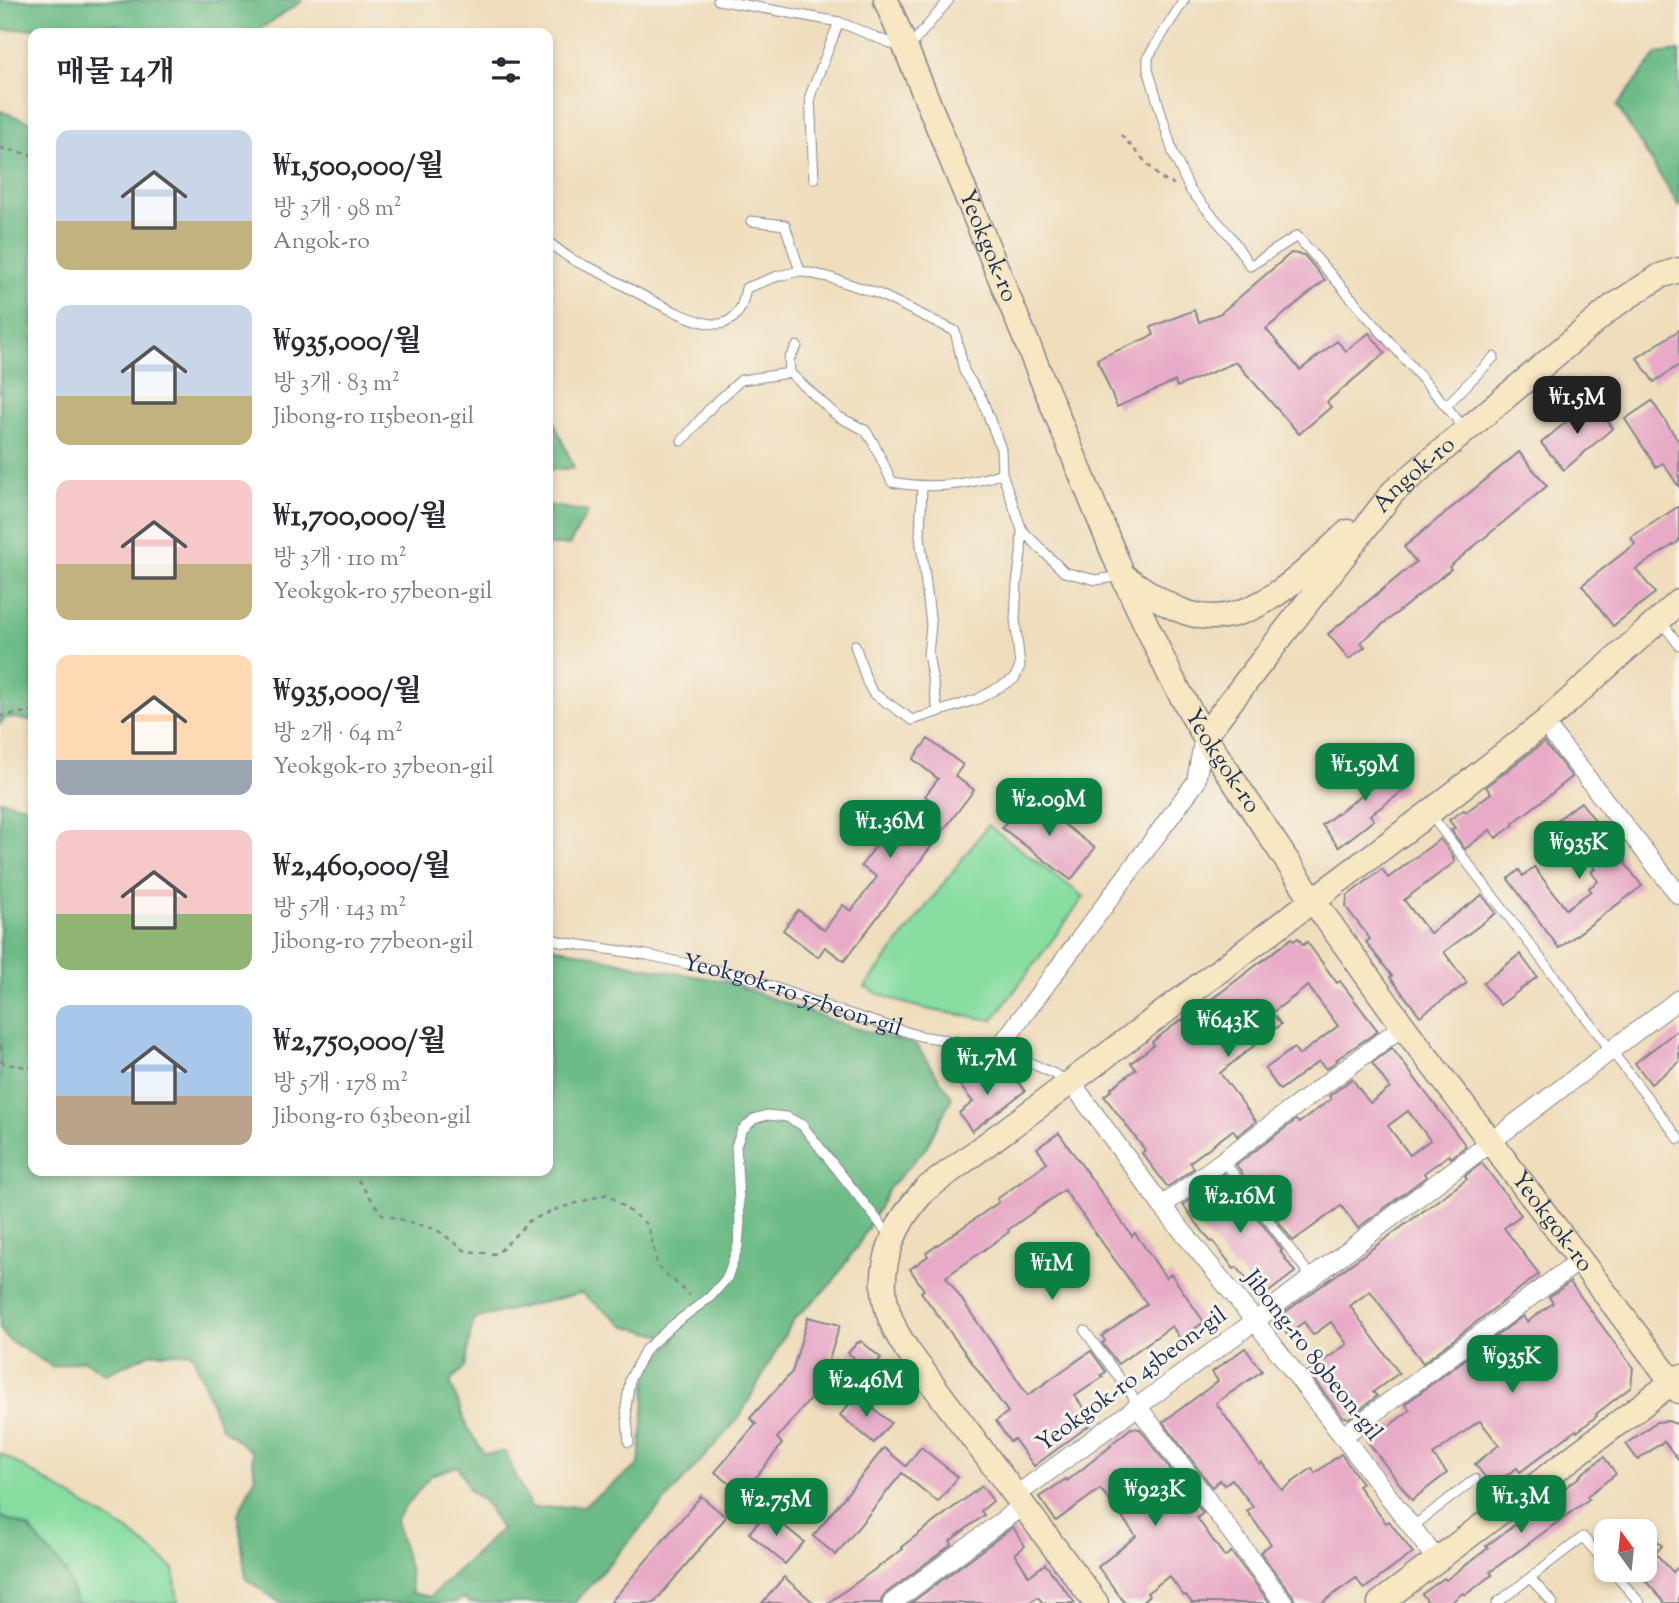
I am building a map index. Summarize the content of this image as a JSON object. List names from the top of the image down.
{
  "streets": {
    "street": [
      "Yeokgok-ro",
      "Angok-ro",
      "Jibong-ro 89beon-gil",
      "Yeokgok-ro 45beon-gil"
    ],
    "lane": ["Yeokgok-ro 57beon-gil"]
  },
  "crossings": [
    ["Yeokgok-ro", "Angok-ro"],
    ["Yeokgok-ro", "Yeokgok-ro 45beon-gil"],
    ["Yeokgok-ro 57beon-gil", "Jibong-ro 89beon-gil"],
    ["Jibong-ro 89beon-gil", "Yeokgok-ro 45beon-gil"]
  ],
  "north": "top",
  "page": {
    "heading": "매물 14개",
    "list": [
      {
        "name": "₩1,500,000/월",
        "note": "방 3개 · 98 m² · Angok-ro"
      },
      {
        "name": "₩935,000/월",
        "note": "방 3개 · 83 m² · Jibong-ro 115beon-gil"
      },
      {
        "name": "₩1,700,000/월",
        "note": "방 3개 · 110 m² · Yeokgok-ro 57beon-gil"
      },
      {
        "name": "₩935,000/월",
        "note": "방 2개 · 64 m² · Yeokgok-ro 37beon-gil"
      },
      {
        "name": "₩2,460,000/월",
        "note": "방 5개 · 143 m² · Jibong-ro 77beon-gil"
      },
      {
        "name": "₩2,750,000/월",
        "note": "방 5개 · 178 m² · Jibong-ro 63beon-gil"
      }
    ],
    "price": [
      "₩1.5M",
      "₩1.59M",
      "₩2.09M",
      "₩1.36M",
      "₩935K",
      "₩643K",
      "₩1.7M",
      "₩2.16M",
      "₩1M",
      "₩935K",
      "₩2.46M",
      "₩923K",
      "₩1.3M",
      "₩2.75M"
    ]
  }
}
